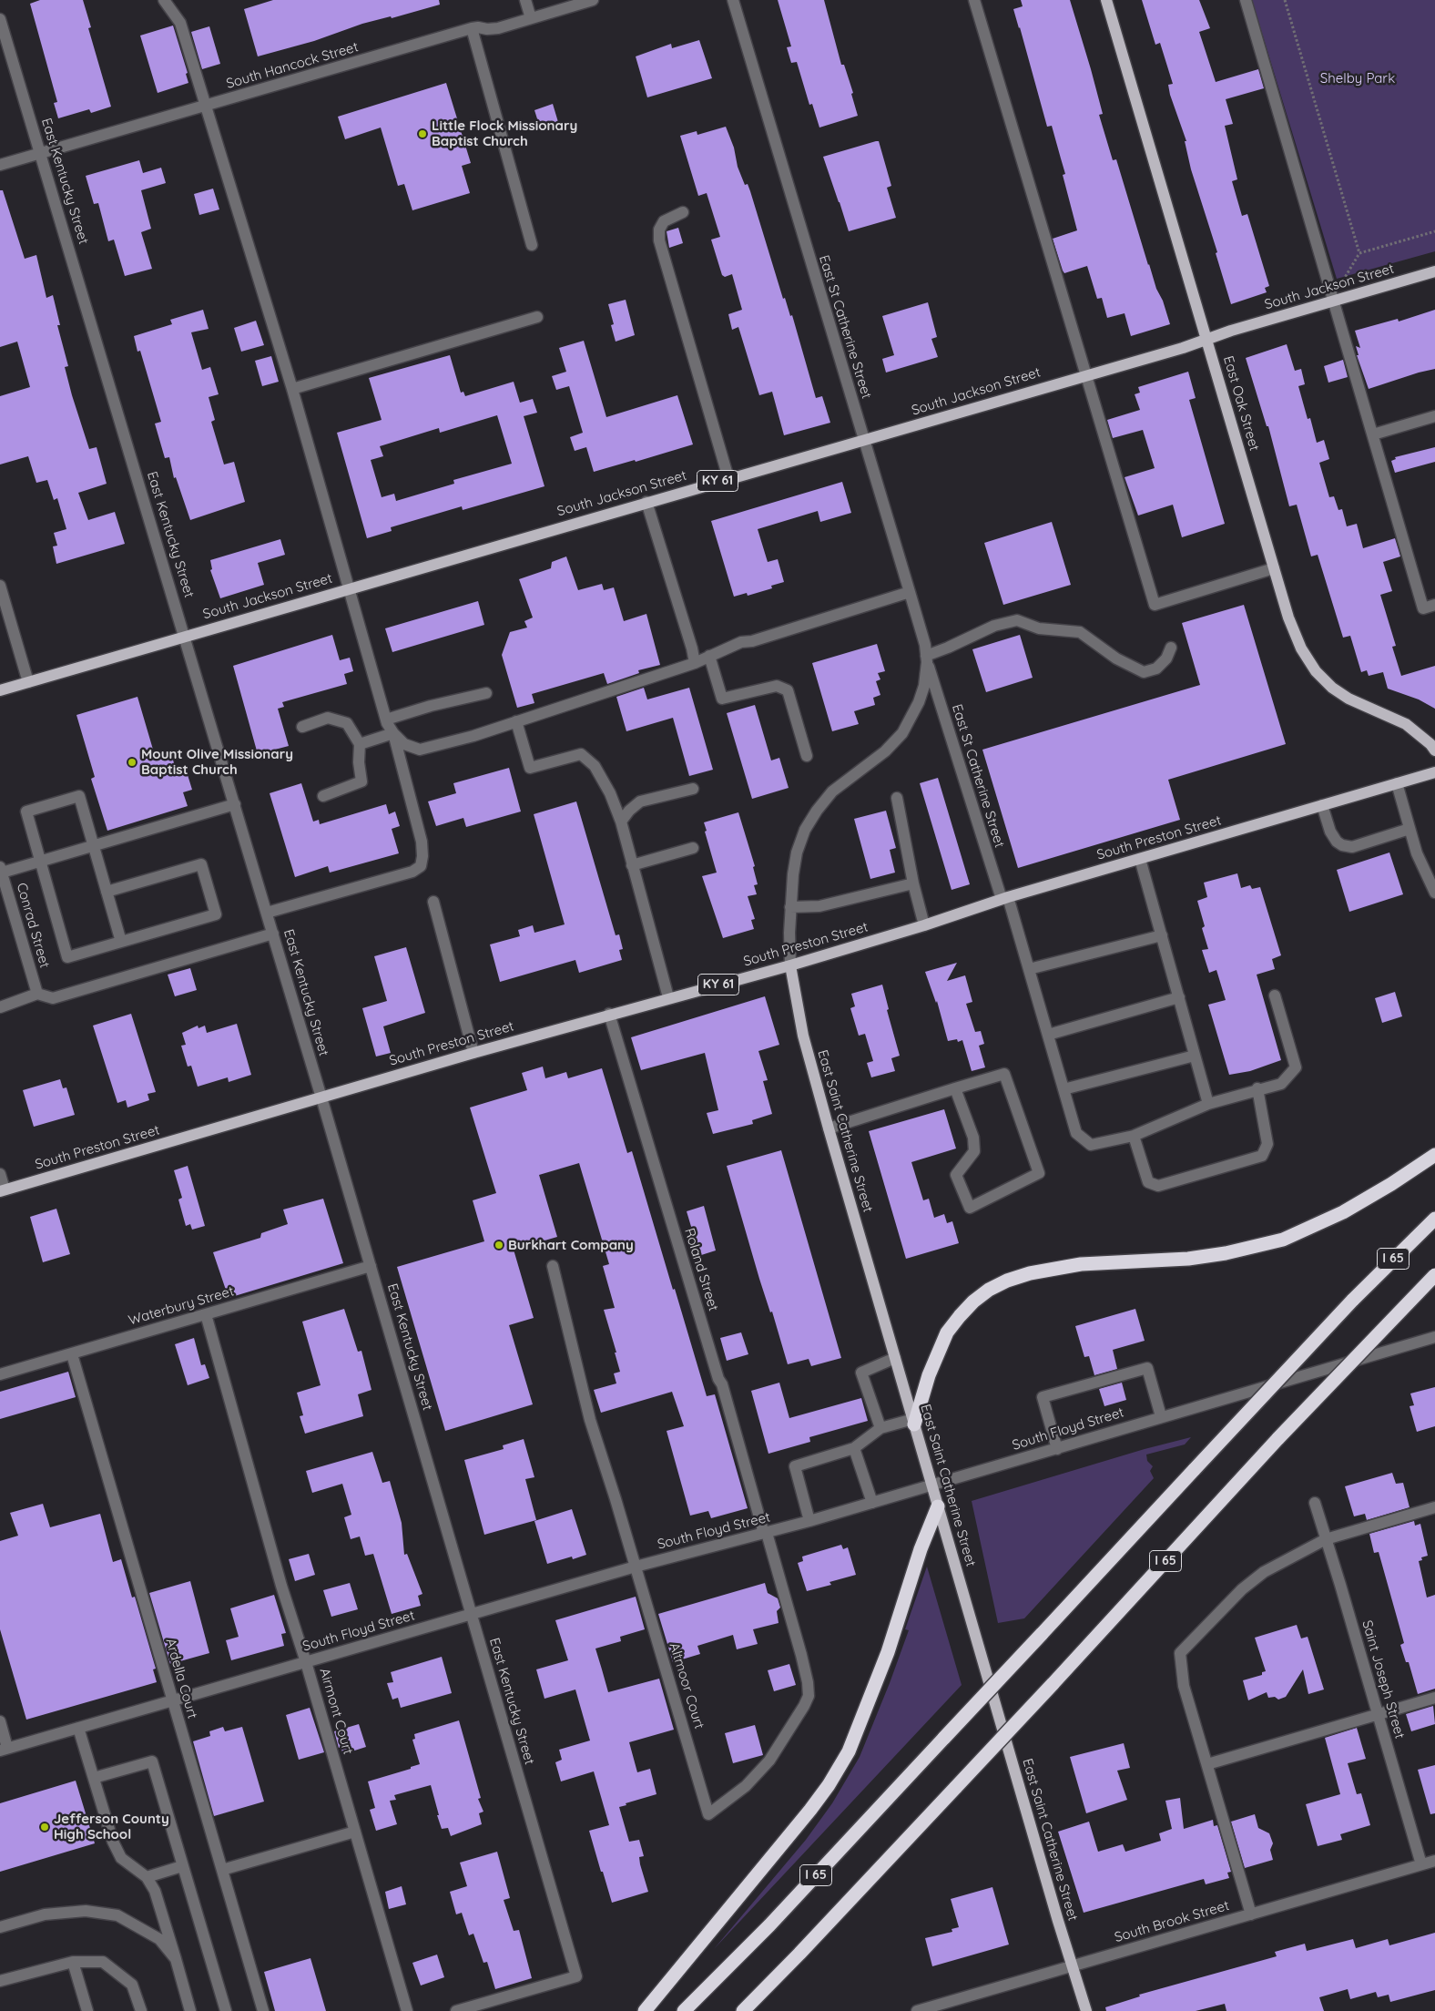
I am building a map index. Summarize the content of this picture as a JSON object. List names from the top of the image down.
{
  "streets": {
    "highway": ["I 65"],
    "main road": [
      "South Jackson Street",
      "East Oak Street",
      "KY 61",
      "South Preston Street",
      "East Saint Catherine Street"
    ],
    "street": [
      "South Hancock Street",
      "East Kentucky Street",
      "East St Catherine Street",
      "Conrad Street",
      "Roland Street",
      "Waterbury Street",
      "South Floyd Street",
      "Ardella Court",
      "Saint Joseph Street",
      "Altmoor Court",
      "Airmont Court",
      "South Brook Street"
    ]
  },
  "crossings": [
    ["South Hancock Street", "East Kentucky Street"],
    ["East Kentucky Street", "South Jackson Street"],
    ["East Kentucky Street", "South Preston Street"],
    ["East Kentucky Street", "Waterbury Street"],
    ["East Kentucky Street", "South Floyd Street"],
    ["South Jackson Street", "East St Catherine Street"],
    ["South Jackson Street", "East Oak Street"],
    ["East St Catherine Street", "South Preston Street"],
    ["East St Catherine Street", "East Saint Catherine Street"],
    ["South Preston Street", "East Saint Catherine Street"],
    ["South Preston Street", "Roland Street"],
    ["East Saint Catherine Street", "South Floyd Street"],
    ["East Saint Catherine Street", "South Brook Street"],
    ["Roland Street", "South Floyd Street"],
    ["Roland Street", "Altmoor Court"],
    ["Waterbury Street", "Ardella Court"],
    ["Waterbury Street", "Airmont Court"],
    ["South Floyd Street", "Ardella Court"],
    ["South Floyd Street", "Altmoor Court"],
    ["South Floyd Street", "Airmont Court"],
    ["Saint Joseph Street", "South Brook Street"]
  ],
  "parks": ["Shelby Park"],
  "places": [
    "Little Flock Missionary Baptist Church",
    "Mount Olive Missionary Baptist Church",
    "Burkhart Company",
    "Jefferson County High School"
  ]
}
